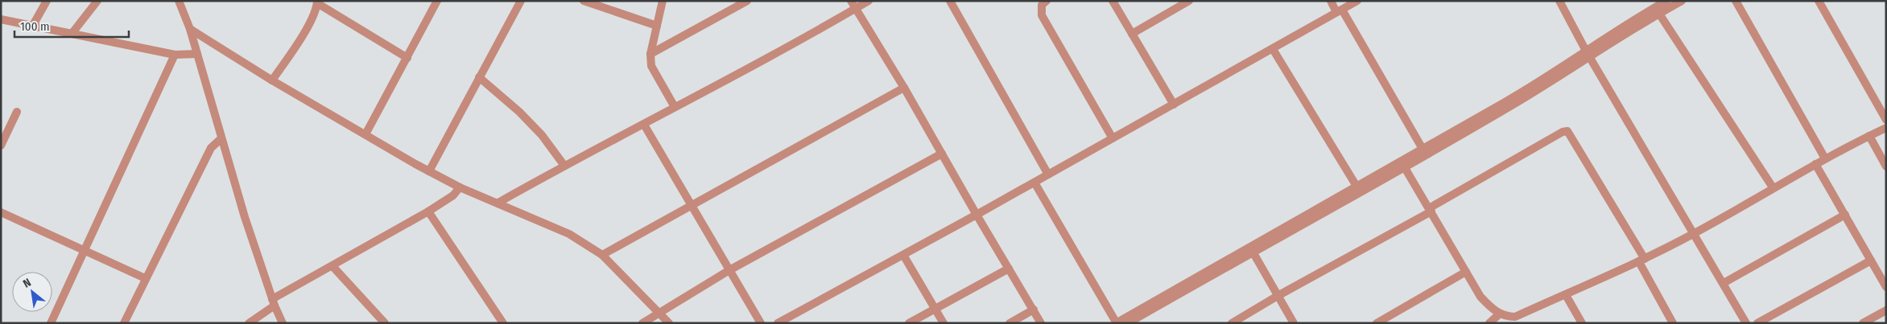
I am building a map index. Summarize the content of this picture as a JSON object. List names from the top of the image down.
{
  "scale_bar": "100 m",
  "north": "top left"
}
